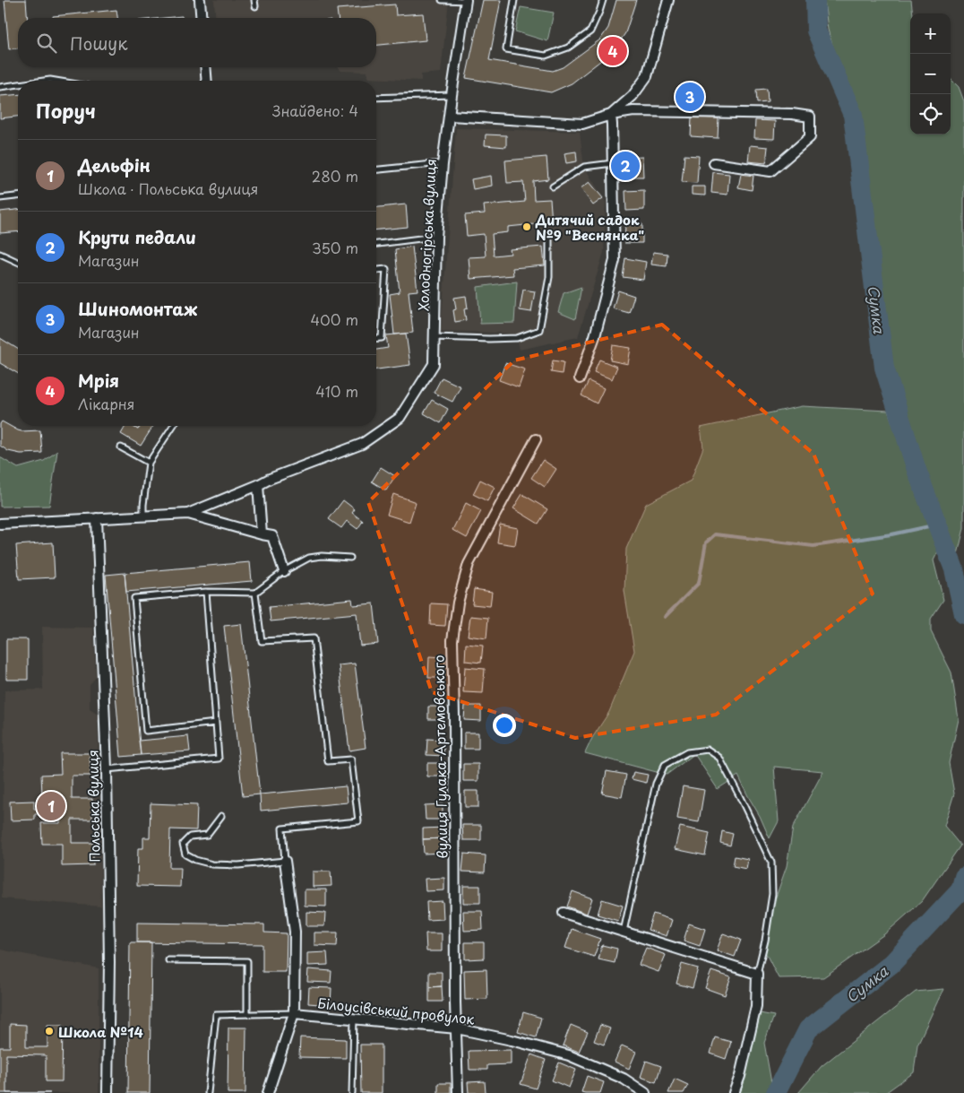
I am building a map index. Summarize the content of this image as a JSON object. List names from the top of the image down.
{
  "streets": {
    "street": [
      "Холодногірська вулиця",
      "вулиця Гулака-Артемовського",
      "Польська вулиця",
      "Білоусівський провулок"
    ]
  },
  "crossings": [
    ["вулиця Гулака-Артемовського", "Білоусівський провулок"]
  ],
  "water": ["Сумка"],
  "places": ["Дитячий садок №9 \"Веснянка\"", "Школа №14"],
  "page": {
    "map_buttons": ["+", "−"],
    "search": "Пошук",
    "pins": [
      "4",
      "3",
      "2",
      "1"
    ],
    "heading": ["Поруч", "Знайдено: 4"],
    "list": [
      {
        "mark": "1",
        "name": "Дельфін",
        "note": "Школа · Польська вулиця",
        "value": "280 m"
      },
      {
        "mark": "2",
        "name": "Крути педали",
        "note": "Магазин",
        "value": "350 m"
      },
      {
        "mark": "3",
        "name": "Шиномонтаж",
        "note": "Магазин",
        "value": "400 m"
      },
      {
        "mark": "4",
        "name": "Мрія",
        "note": "Лікарня",
        "value": "410 m"
      }
    ]
  }
}
